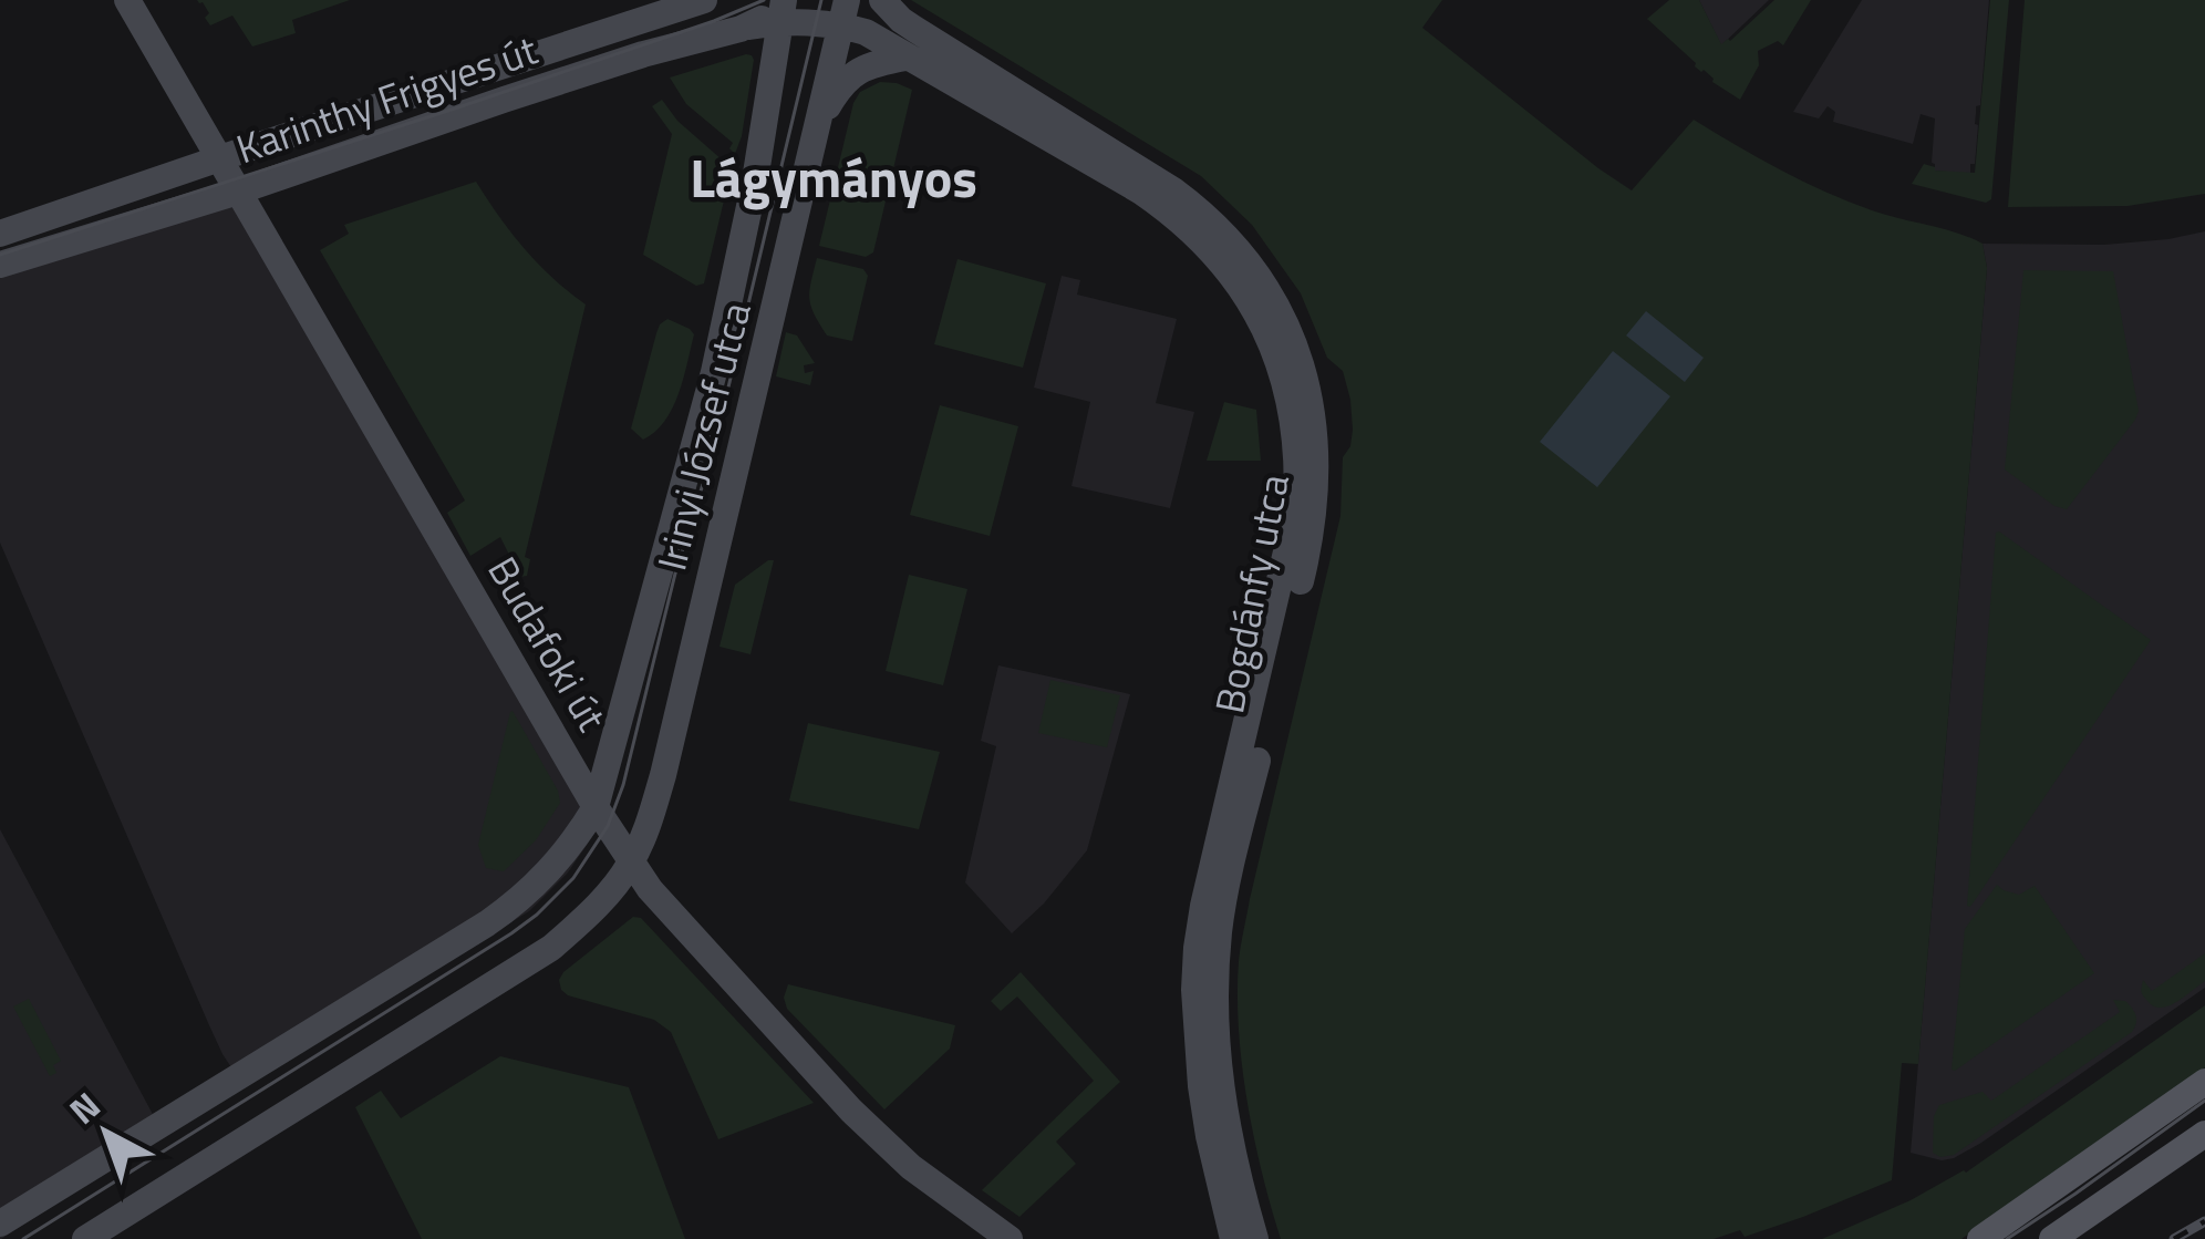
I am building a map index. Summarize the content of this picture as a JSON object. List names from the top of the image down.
{
  "streets": {
    "main road": [
      "Karinthy Frigyes út",
      "Irinyi József utca",
      "Bogdánfy utca",
      "Budafoki út"
    ]
  },
  "crossings": [
    ["Karinthy Frigyes út", "Irinyi József utca"],
    ["Karinthy Frigyes út", "Budafoki út"],
    ["Irinyi József utca", "Bogdánfy utca"],
    ["Irinyi József utca", "Budafoki út"]
  ],
  "districts": ["Lágymányos"],
  "north": "top left"
}
